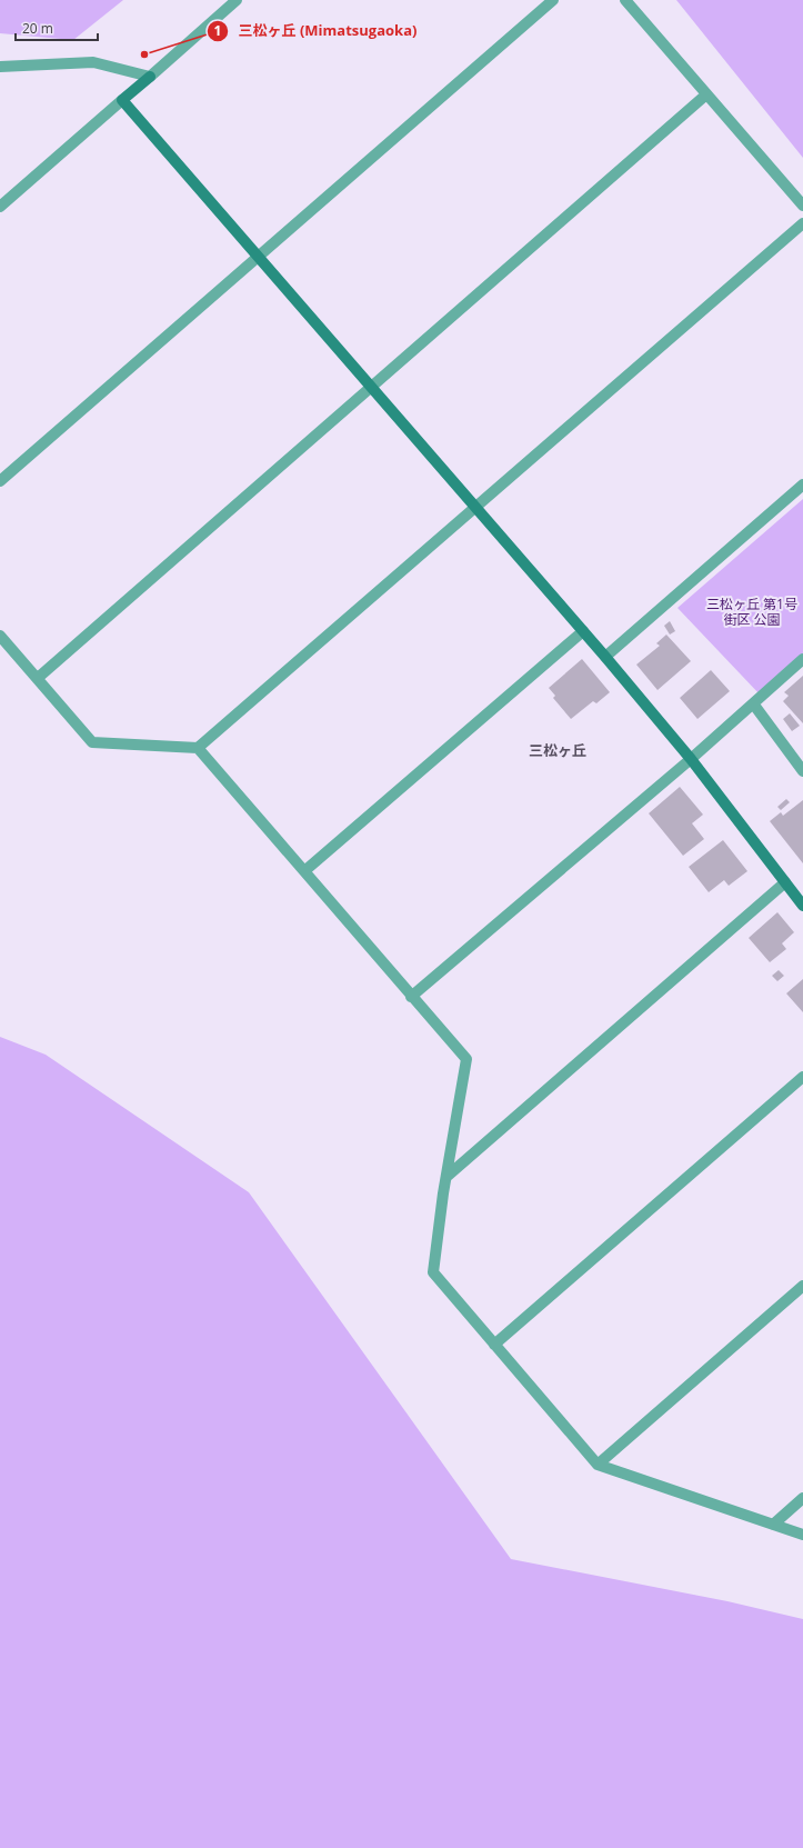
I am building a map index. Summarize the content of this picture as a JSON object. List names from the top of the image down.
{
  "districts": ["三松ヶ丘"],
  "parks": ["三松ヶ丘 第1号 街区 公園"],
  "places": ["三松ヶ丘 (Mimatsugaoka)"],
  "scale_bar": "20 m"
}
